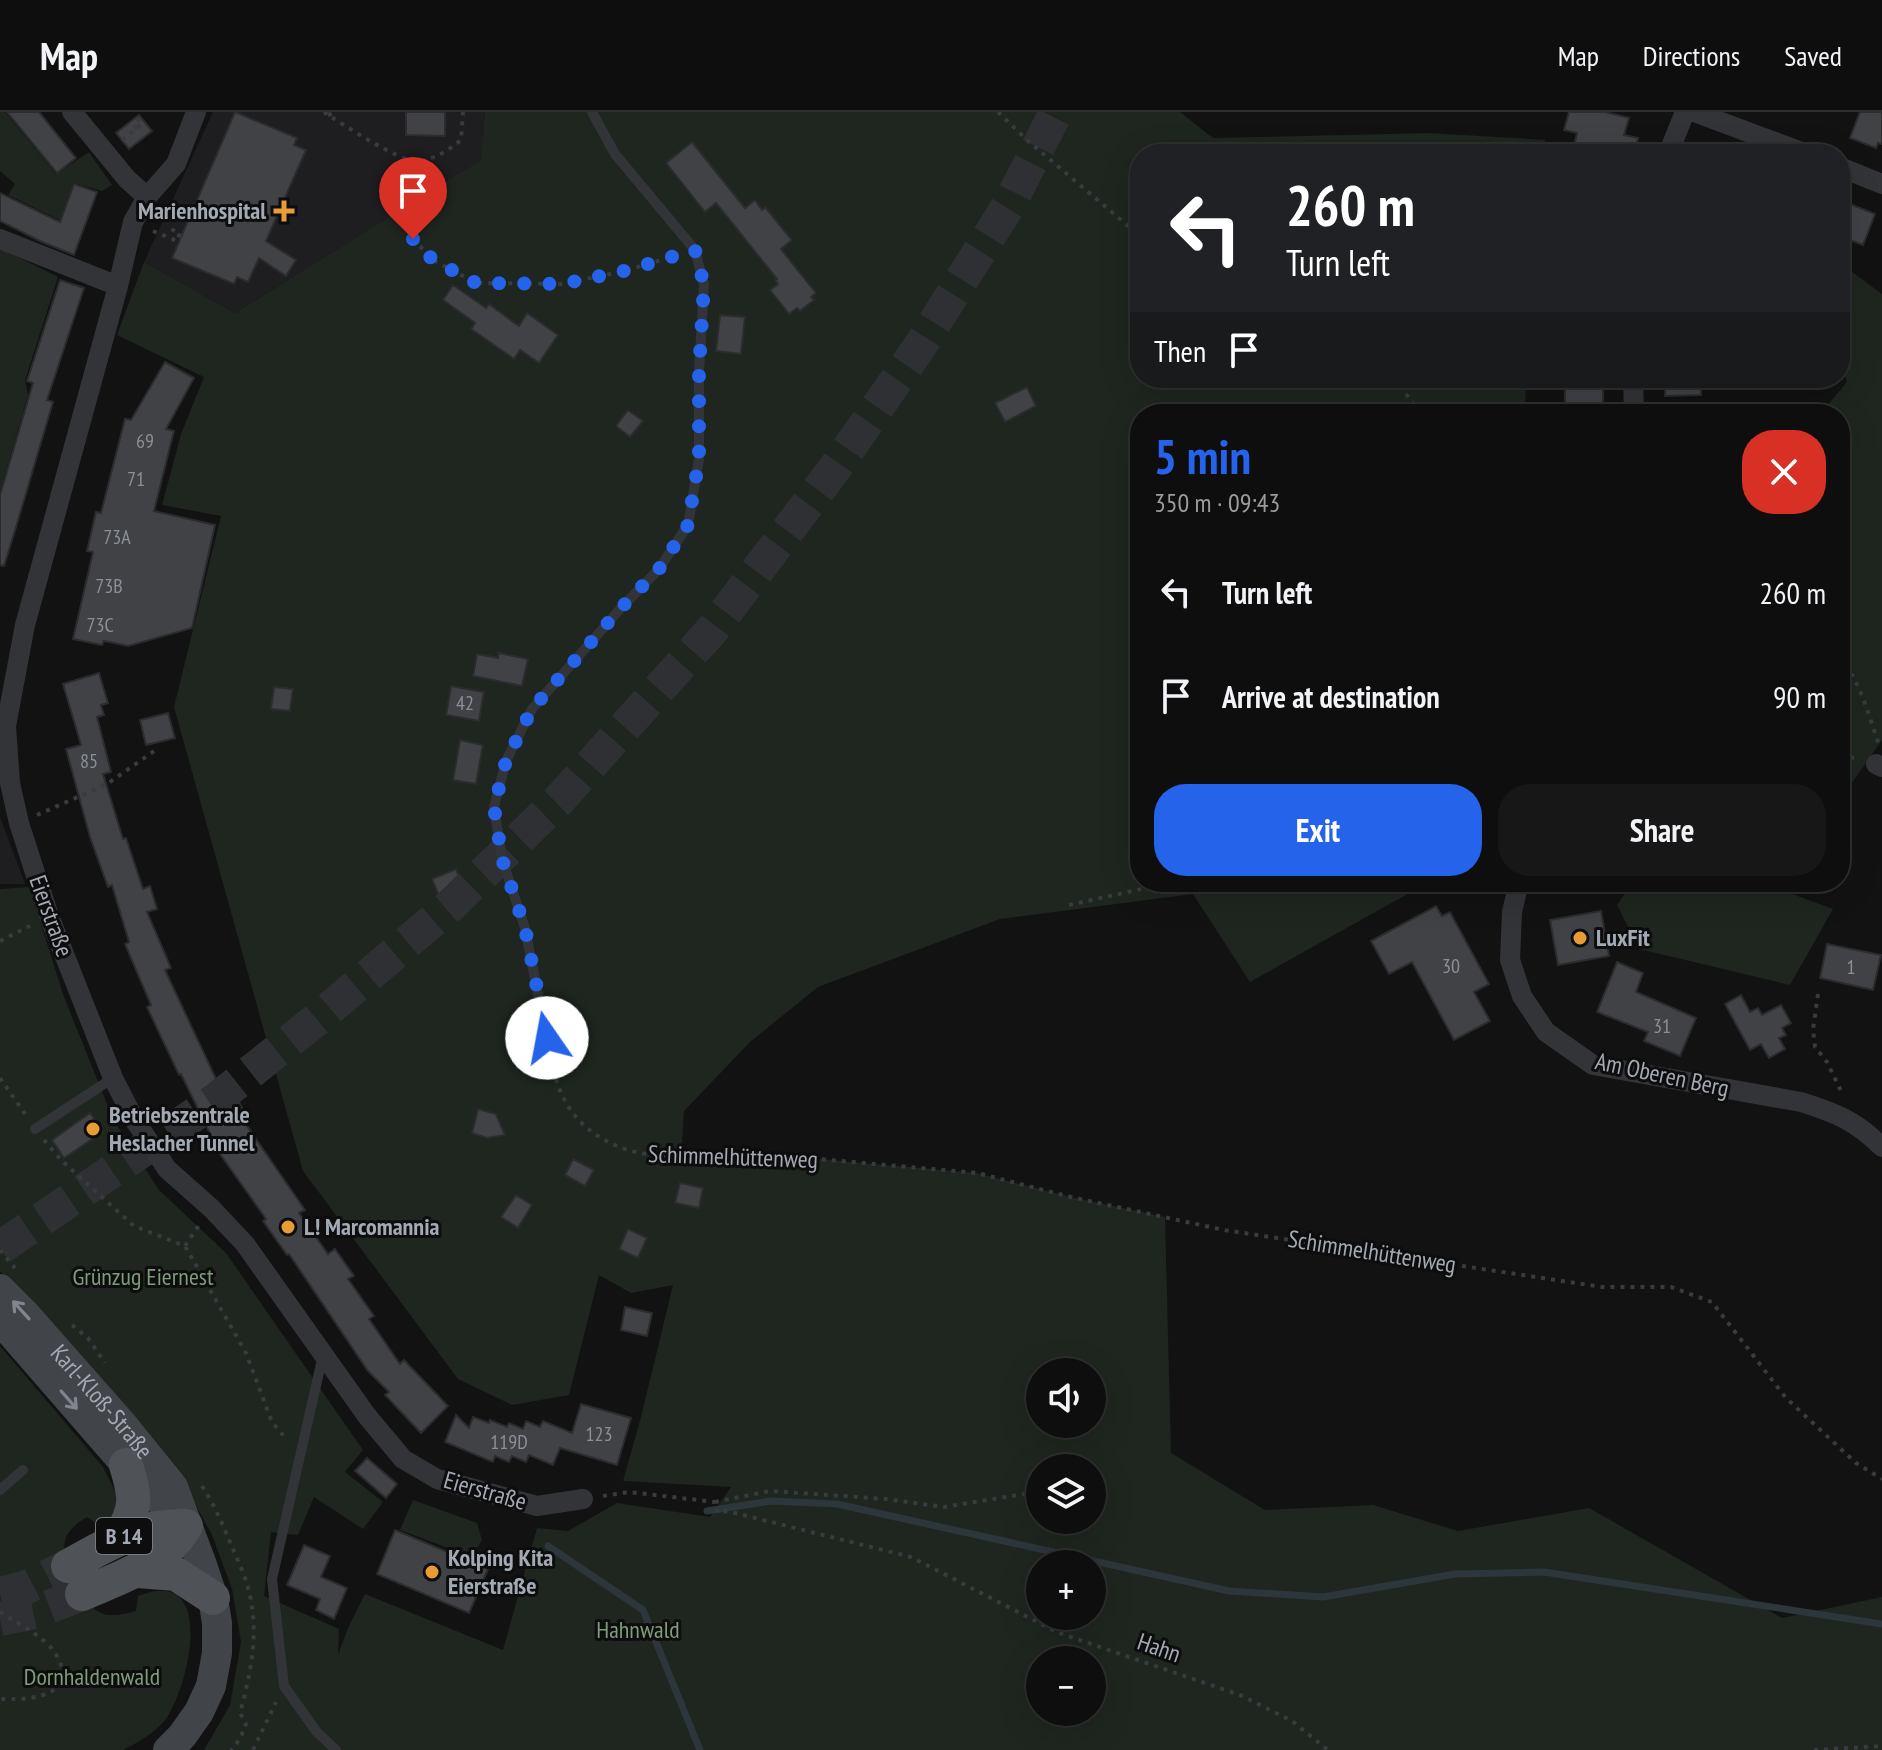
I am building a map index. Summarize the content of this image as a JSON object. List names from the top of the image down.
{
  "streets": {
    "main road": ["Karl-Kloß-Straße", "B 14"],
    "street": ["Eierstraße", "Am Oberen Berg"],
    "path": ["Schimmelhüttenweg", "Hahn"]
  },
  "crossings": [
    ["Karl-Kloß-Straße", "B 14"]
  ],
  "parks": ["Grünzug Eiernest", "Hahnwald", "Dornhaldenwald"],
  "places": {
    "health": ["Marienhospital"],
    "other": [
      "LuxFit",
      "Betriebszentrale Heslacher Tunnel",
      "L! Marcomannia",
      "Kolping Kita Eierstraße"
    ]
  },
  "house_numbers": [
    "69",
    "71",
    "73A",
    "73B",
    "73C",
    "42",
    "85",
    "30",
    "1",
    "31",
    "123",
    "119D"
  ],
  "page": {
    "header": "Map",
    "nav": ["Map", "Directions", "Saved"],
    "turn": ["260 m", "Turn left"],
    "then": "Then",
    "heading": ["5 min", "350 m · 09:43"],
    "list": [
      {
        "name": "Turn left",
        "value": "260 m"
      },
      {
        "name": "Arrive at destination",
        "value": "90 m"
      }
    ],
    "buttons": ["Exit", "Share"],
    "map_buttons": ["+", "−"]
  }
}
